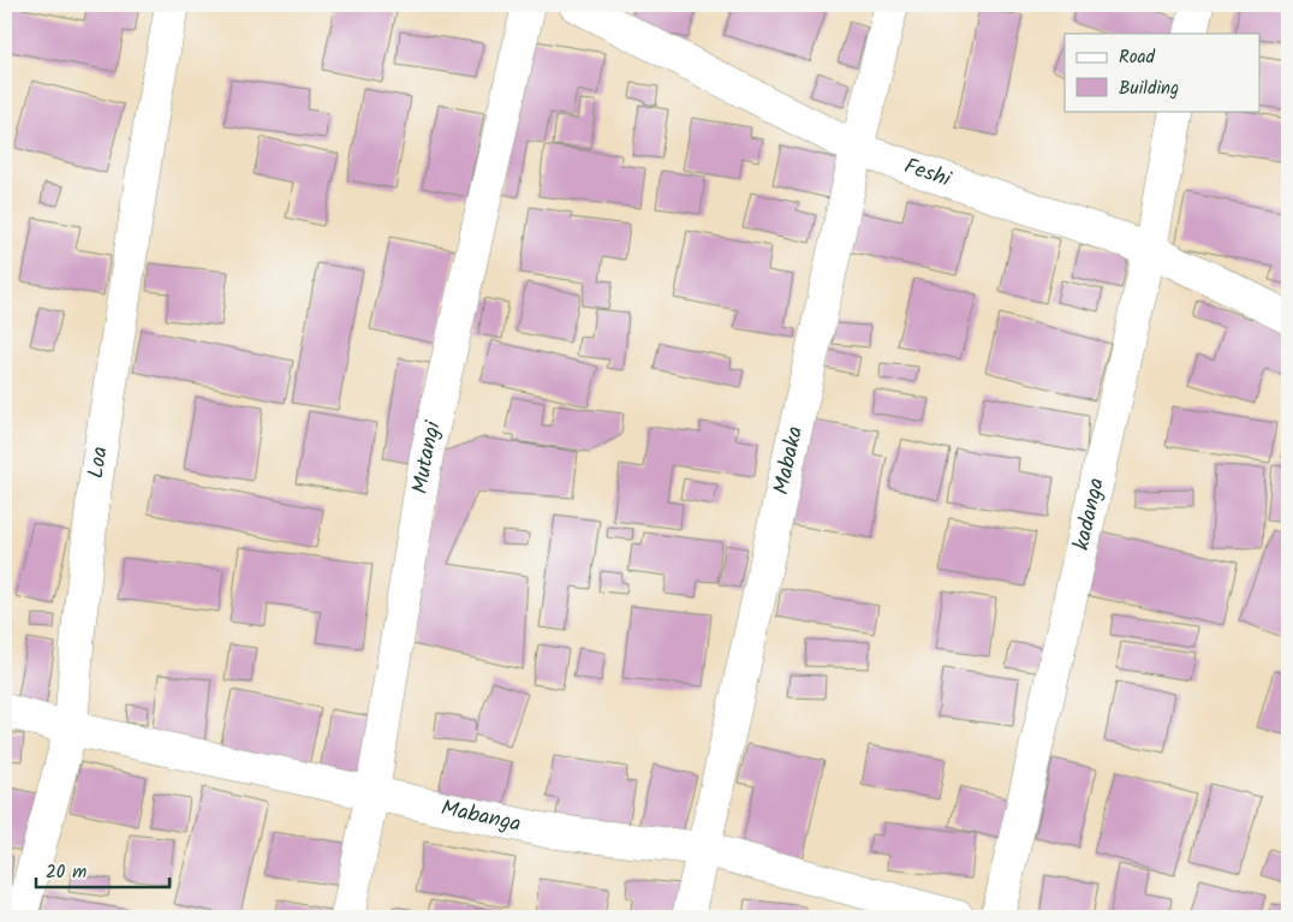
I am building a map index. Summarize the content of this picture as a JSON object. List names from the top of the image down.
{
  "streets": {
    "street": [
      "Feshi",
      "Mutangi",
      "Mabaka",
      "Loa",
      "kadanga",
      "Mabanga"
    ]
  },
  "crossings": [
    ["Feshi", "Mabaka"],
    ["Feshi", "kadanga"],
    ["Mutangi", "Mabanga"],
    ["Mabaka", "Mabanga"],
    ["Loa", "Mabanga"]
  ],
  "legend": ["Road", "Building"],
  "scale_bar": "20 m"
}
